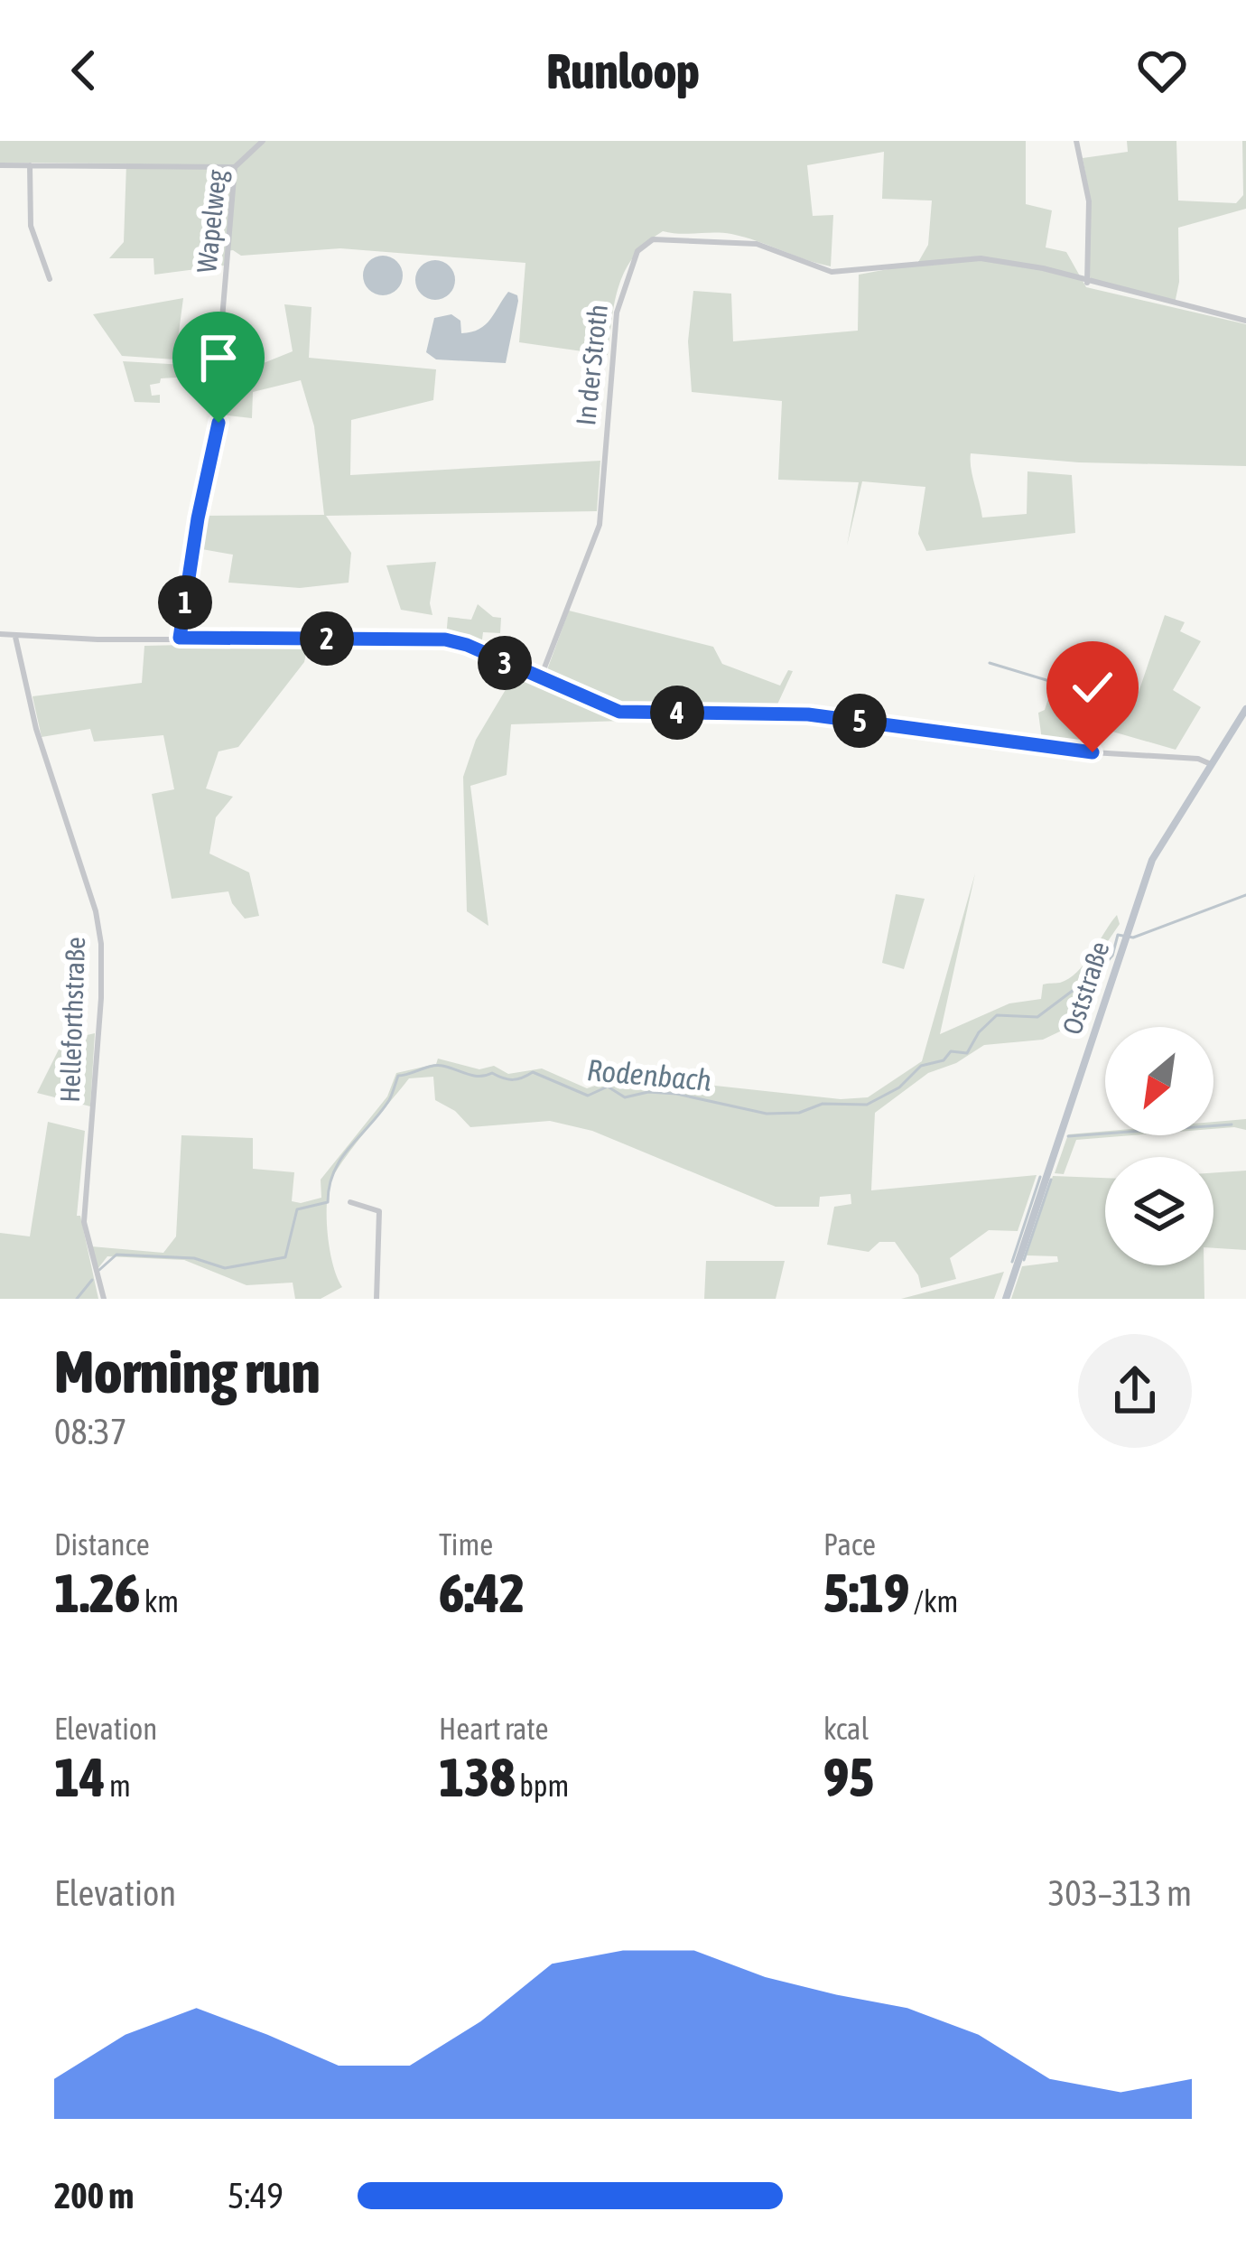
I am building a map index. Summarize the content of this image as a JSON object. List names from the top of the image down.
{
  "streets": {
    "main road": ["Oststraße"],
    "street": ["Wapelweg", "In der Stroth", "Helleforthstraße"]
  },
  "water": ["Rodenbach"],
  "north": "bottom left",
  "page": {
    "header": "Runloop",
    "pins": [
      "1",
      "2",
      "3",
      "4",
      "5"
    ],
    "heading": ["Morning run", "08:37"],
    "stats": [
      ["Distance", "1.26 km"],
      ["Time", "6:42"],
      ["Pace", "5:19 /km"],
      ["Elevation", "14 m"],
      ["Heart rate", "138 bpm"],
      ["kcal", "95"]
    ],
    "chart": ["Elevation", "303–313 m"],
    "list": [
      {
        "name": "200 m",
        "note": "5:49"
      }
    ]
  }
}
